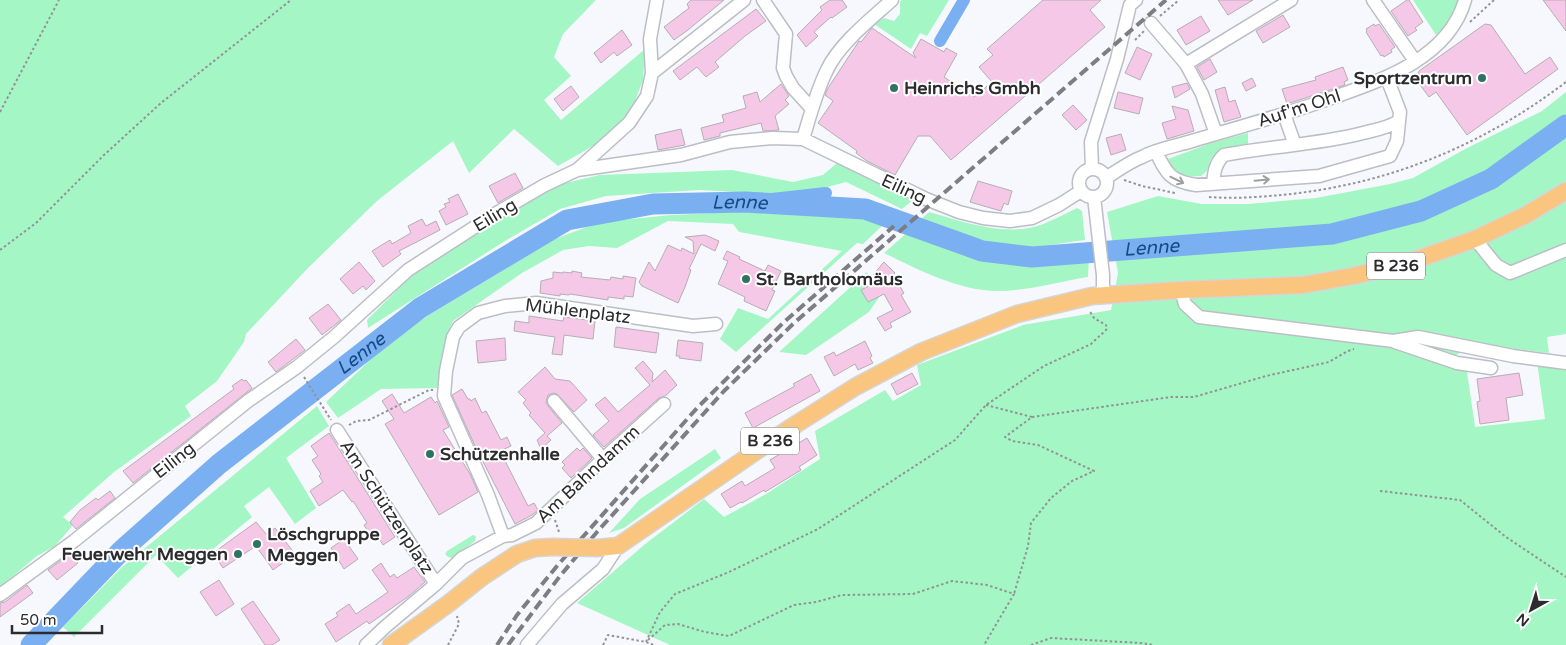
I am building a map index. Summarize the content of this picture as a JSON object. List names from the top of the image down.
{
  "streets": {
    "main road": ["B 236"],
    "street": [
      "Auf'm Ohl",
      "Eiling",
      "Mühlenplatz",
      "Am Bahndamm",
      "Am Schützenplatz"
    ]
  },
  "crossings": [
    ["Auf'm Ohl", "Eiling"],
    ["Mühlenplatz", "Am Bahndamm"],
    ["Am Bahndamm", "Am Schützenplatz"]
  ],
  "water": ["Lenne"],
  "places": [
    "Sportzentrum",
    "Heinrichs Gmbh",
    "St. Bartholomäus",
    "Schützenhalle",
    "Löschgruppe Meggen",
    "Feuerwehr Meggen"
  ],
  "scale_bar": "50 m",
  "north": "bottom left"
}
